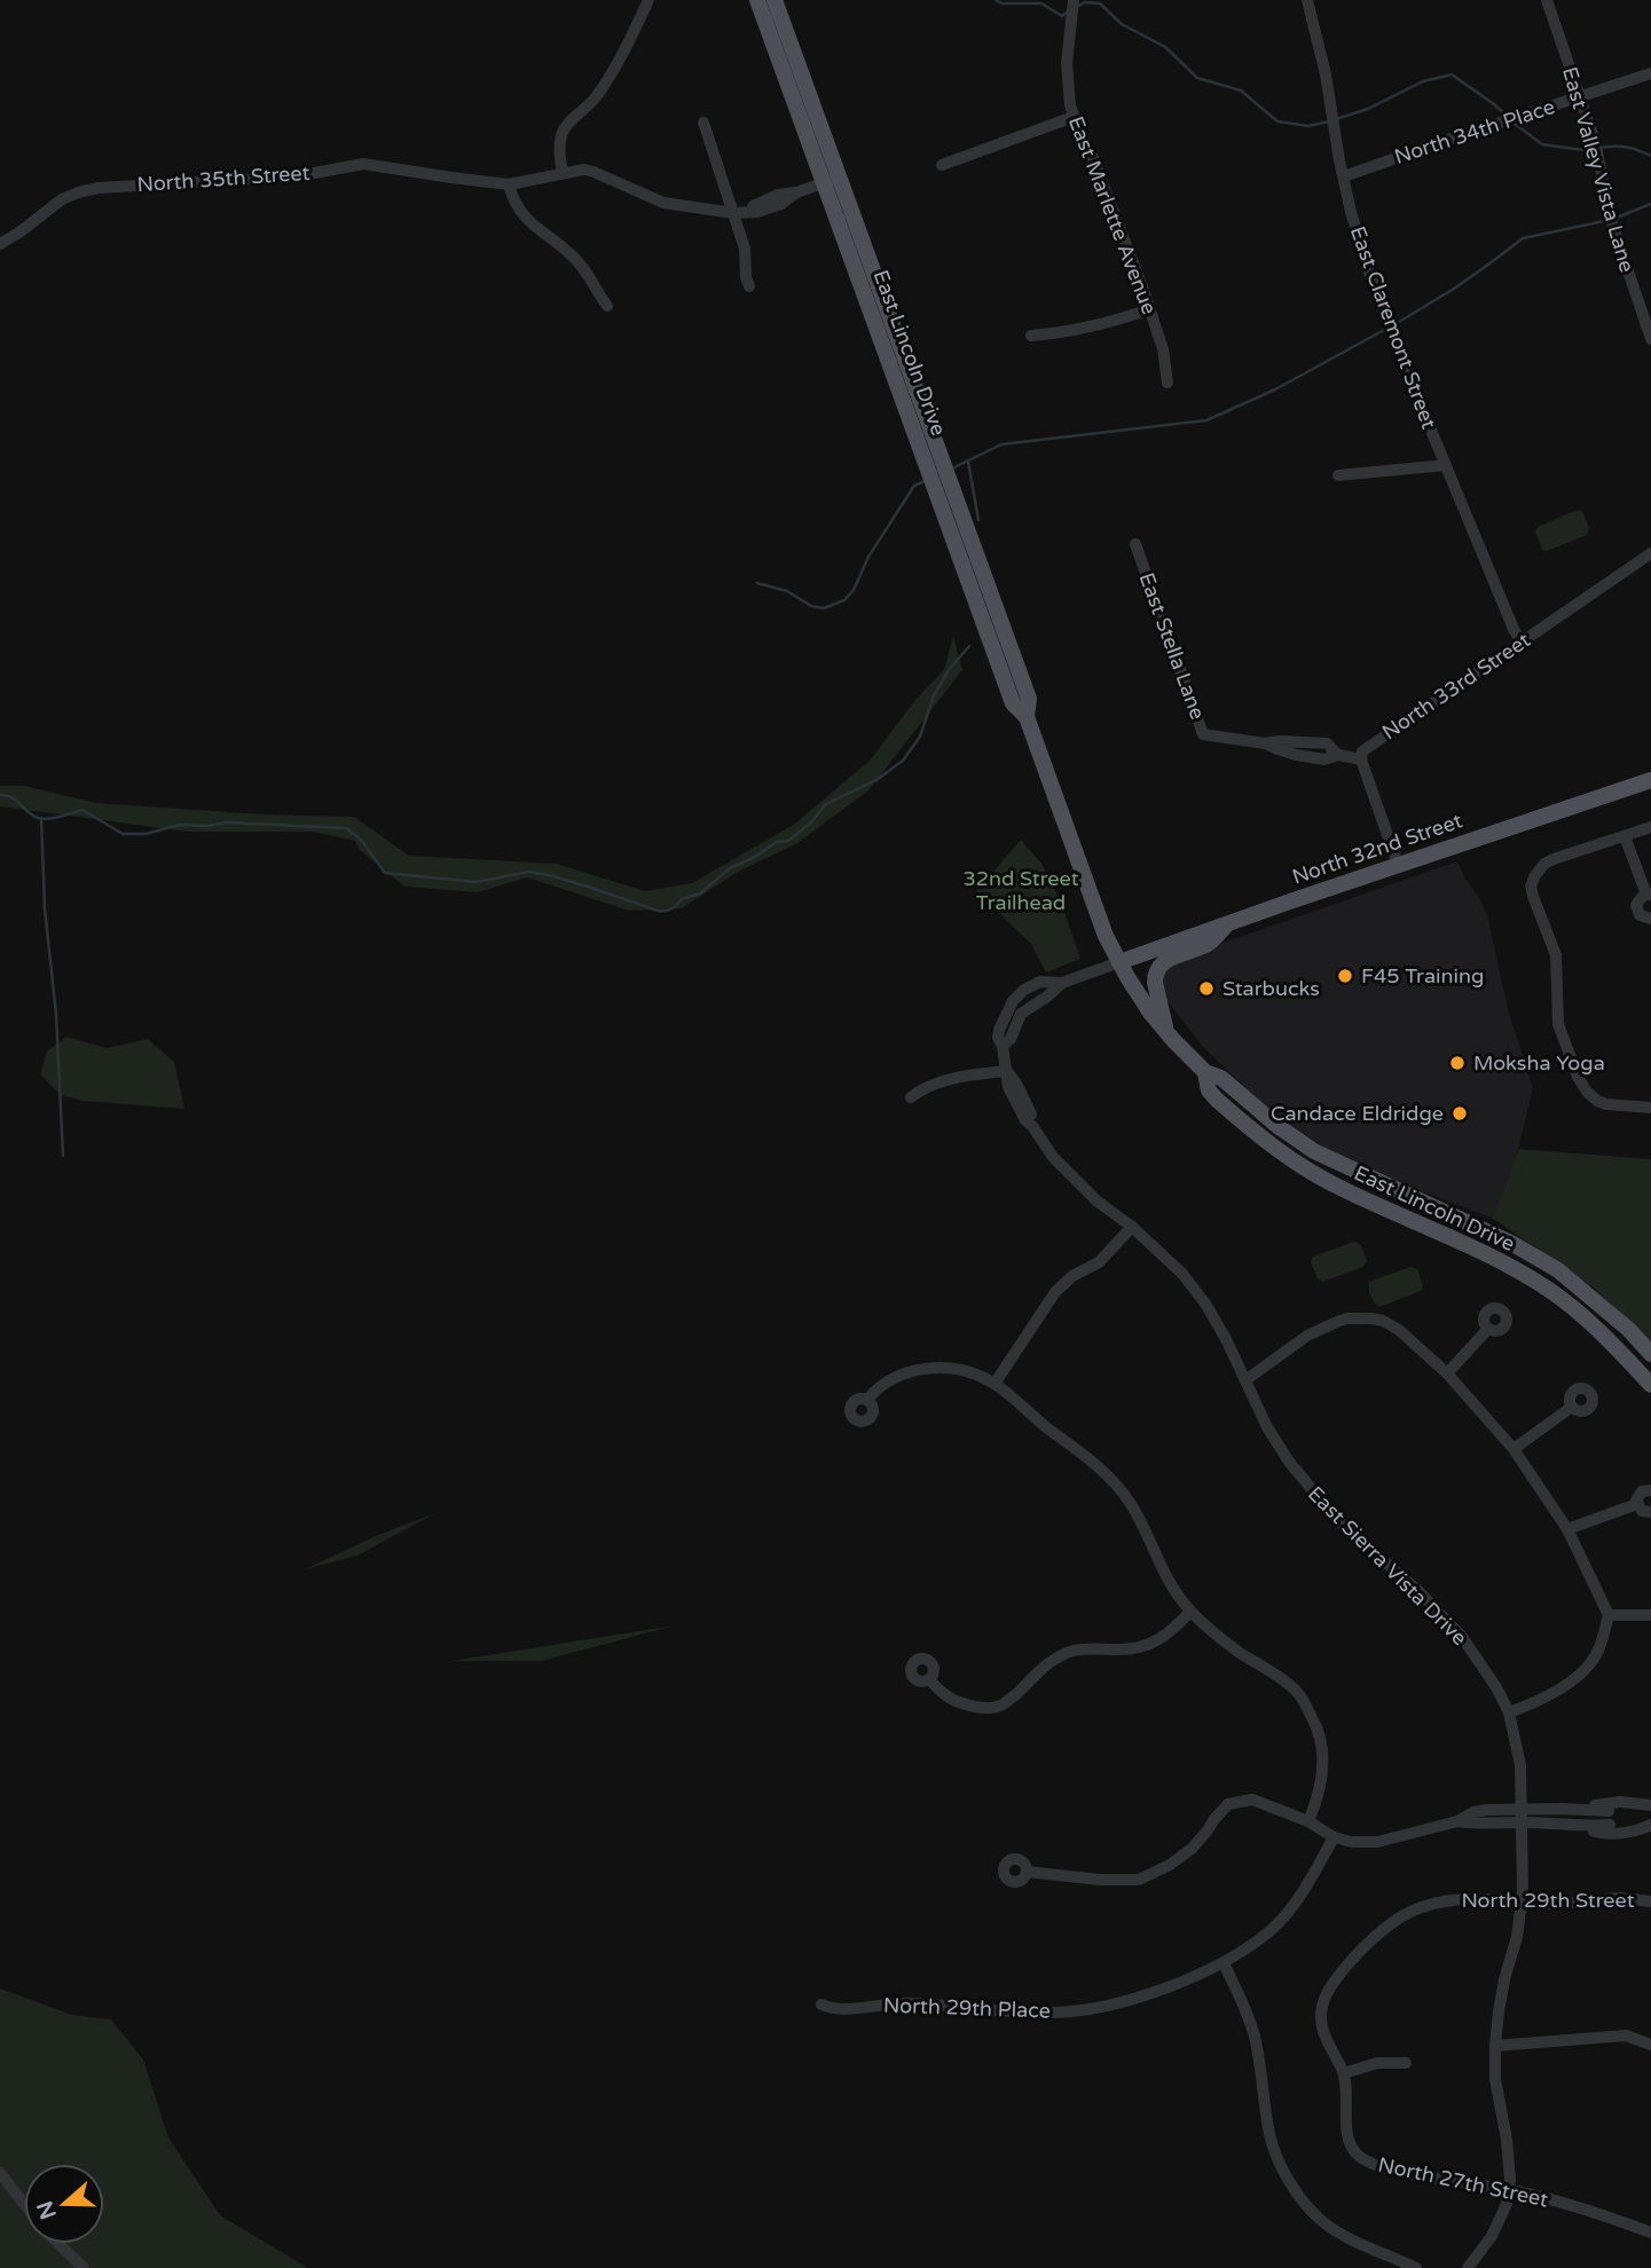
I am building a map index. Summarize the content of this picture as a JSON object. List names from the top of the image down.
{
  "streets": {
    "main road": ["East Lincoln Drive", "North 32nd Street"],
    "street": [
      "North 34th Place",
      "East Valley Vista Lane",
      "North 35th Street",
      "East Marlette Avenue",
      "East Claremont Street",
      "East Stella Lane",
      "North 33rd Street",
      "East Sierra Vista Drive",
      "North 29th Street",
      "North 29th Place",
      "North 27th Street"
    ]
  },
  "crossings": [
    ["North 34th Place", "East Valley Vista Lane"],
    ["North 34th Place", "East Claremont Street"],
    ["North 35th Street", "East Lincoln Drive"],
    ["East Claremont Street", "North 33rd Street"],
    ["East Lincoln Drive", "North 32nd Street"],
    ["East Lincoln Drive", "East Sierra Vista Drive"],
    ["East Stella Lane", "North 33rd Street"],
    ["North 32nd Street", "East Sierra Vista Drive"],
    ["East Sierra Vista Drive", "North 29th Street"],
    ["East Sierra Vista Drive", "North 27th Street"],
    ["North 29th Street", "North 27th Street"]
  ],
  "parks": ["32nd Street Trailhead"],
  "places": [
    "F45 Training",
    "Starbucks",
    "Moksha Yoga",
    "Candace Eldridge"
  ],
  "north": "left"
}
